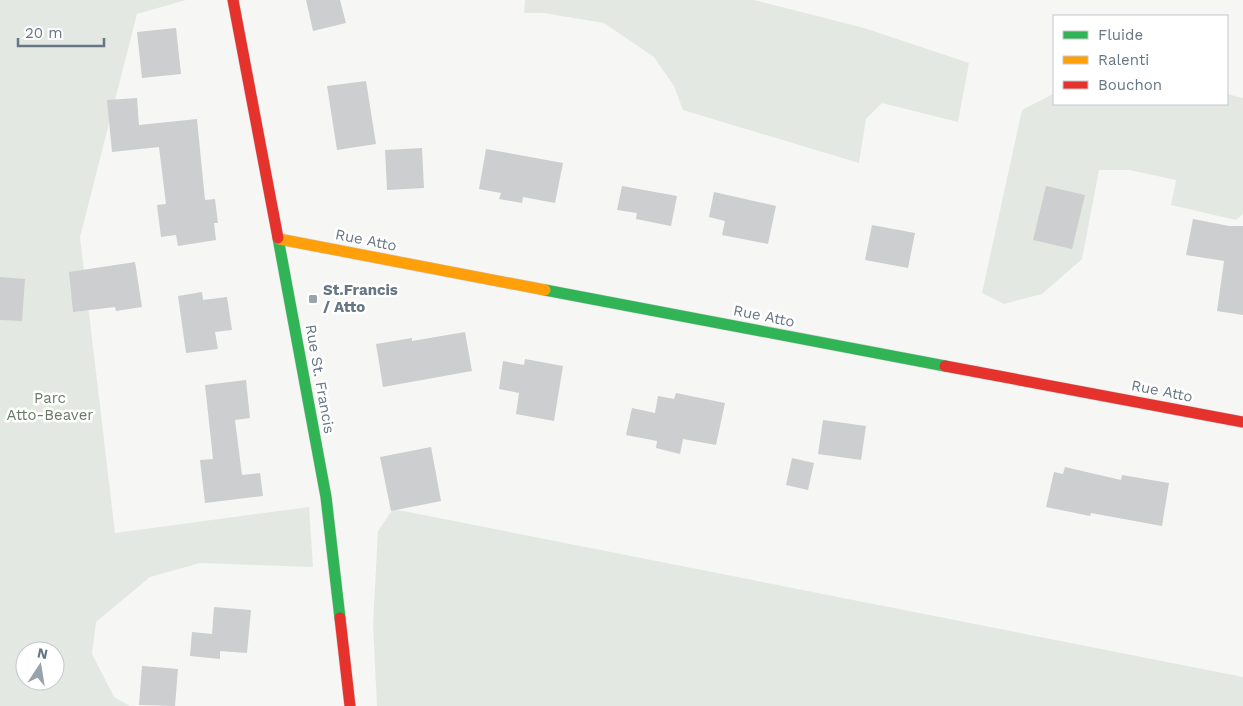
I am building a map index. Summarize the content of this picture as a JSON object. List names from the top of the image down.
{
  "streets": {
    "street": ["Rue Atto", "Rue St. Francis"]
  },
  "crossings": [
    ["Rue Atto", "Rue St. Francis"]
  ],
  "parks": ["Parc Atto-Beaver"],
  "places": {
    "transit": ["St.Francis / Atto"]
  },
  "legend": ["Fluide", "Ralenti", "Bouchon"],
  "scale_bar": "20 m",
  "north": "top"
}
